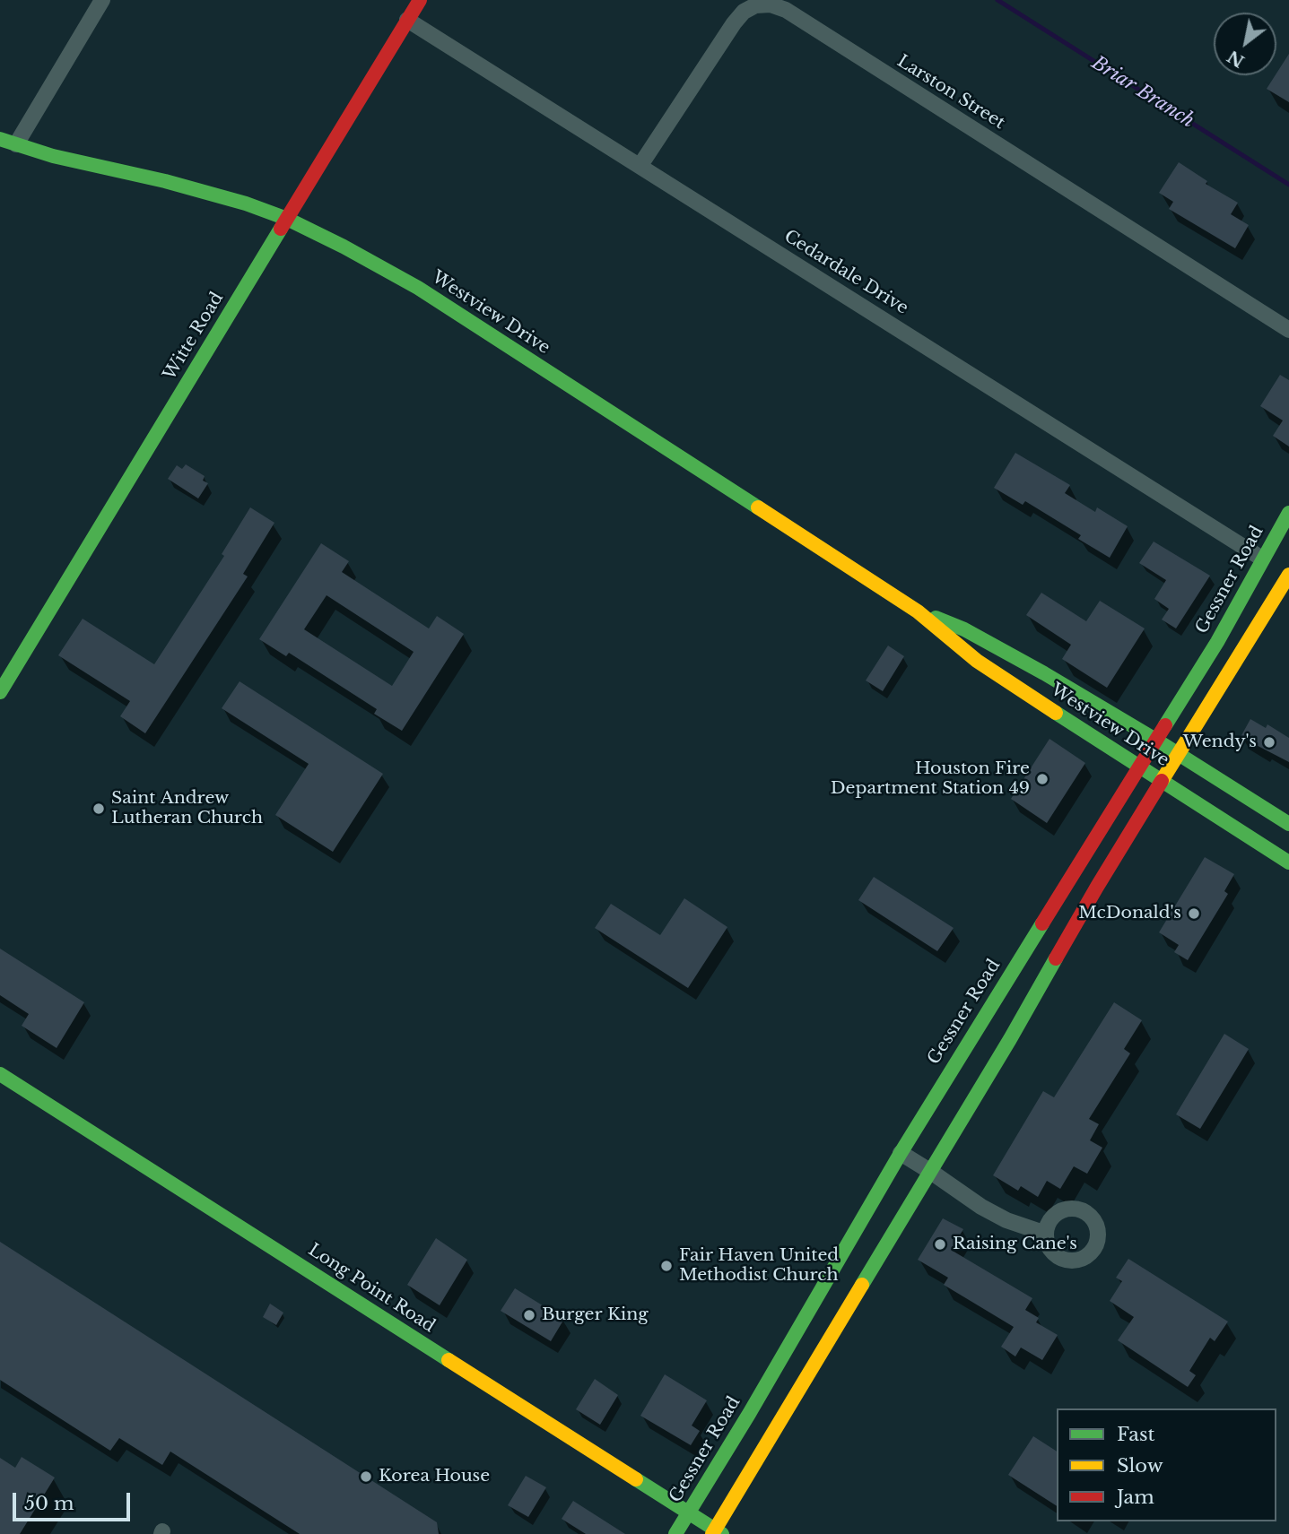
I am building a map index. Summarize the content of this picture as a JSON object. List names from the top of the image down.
{
  "streets": {
    "main road": [
      "Westview Drive",
      "Witte Road",
      "Gessner Road",
      "Long Point Road"
    ],
    "street": ["Larston Street", "Cedardale Drive"]
  },
  "crossings": [
    ["Larston Street", "Cedardale Drive"],
    ["Cedardale Drive", "Witte Road"],
    ["Cedardale Drive", "Gessner Road"],
    ["Westview Drive", "Witte Road"],
    ["Westview Drive", "Gessner Road"],
    ["Gessner Road", "Long Point Road"]
  ],
  "water": ["Briar Branch"],
  "places": [
    "Wendy's",
    "Houston Fire Department Station 49",
    "Saint Andrew Lutheran Church",
    "McDonald's",
    "Raising Cane's",
    "Fair Haven United Methodist Church",
    "Burger King",
    "Korea House"
  ],
  "legend": ["Fast", "Slow", "Jam"],
  "scale_bar": "50 m",
  "north": "bottom left"
}
